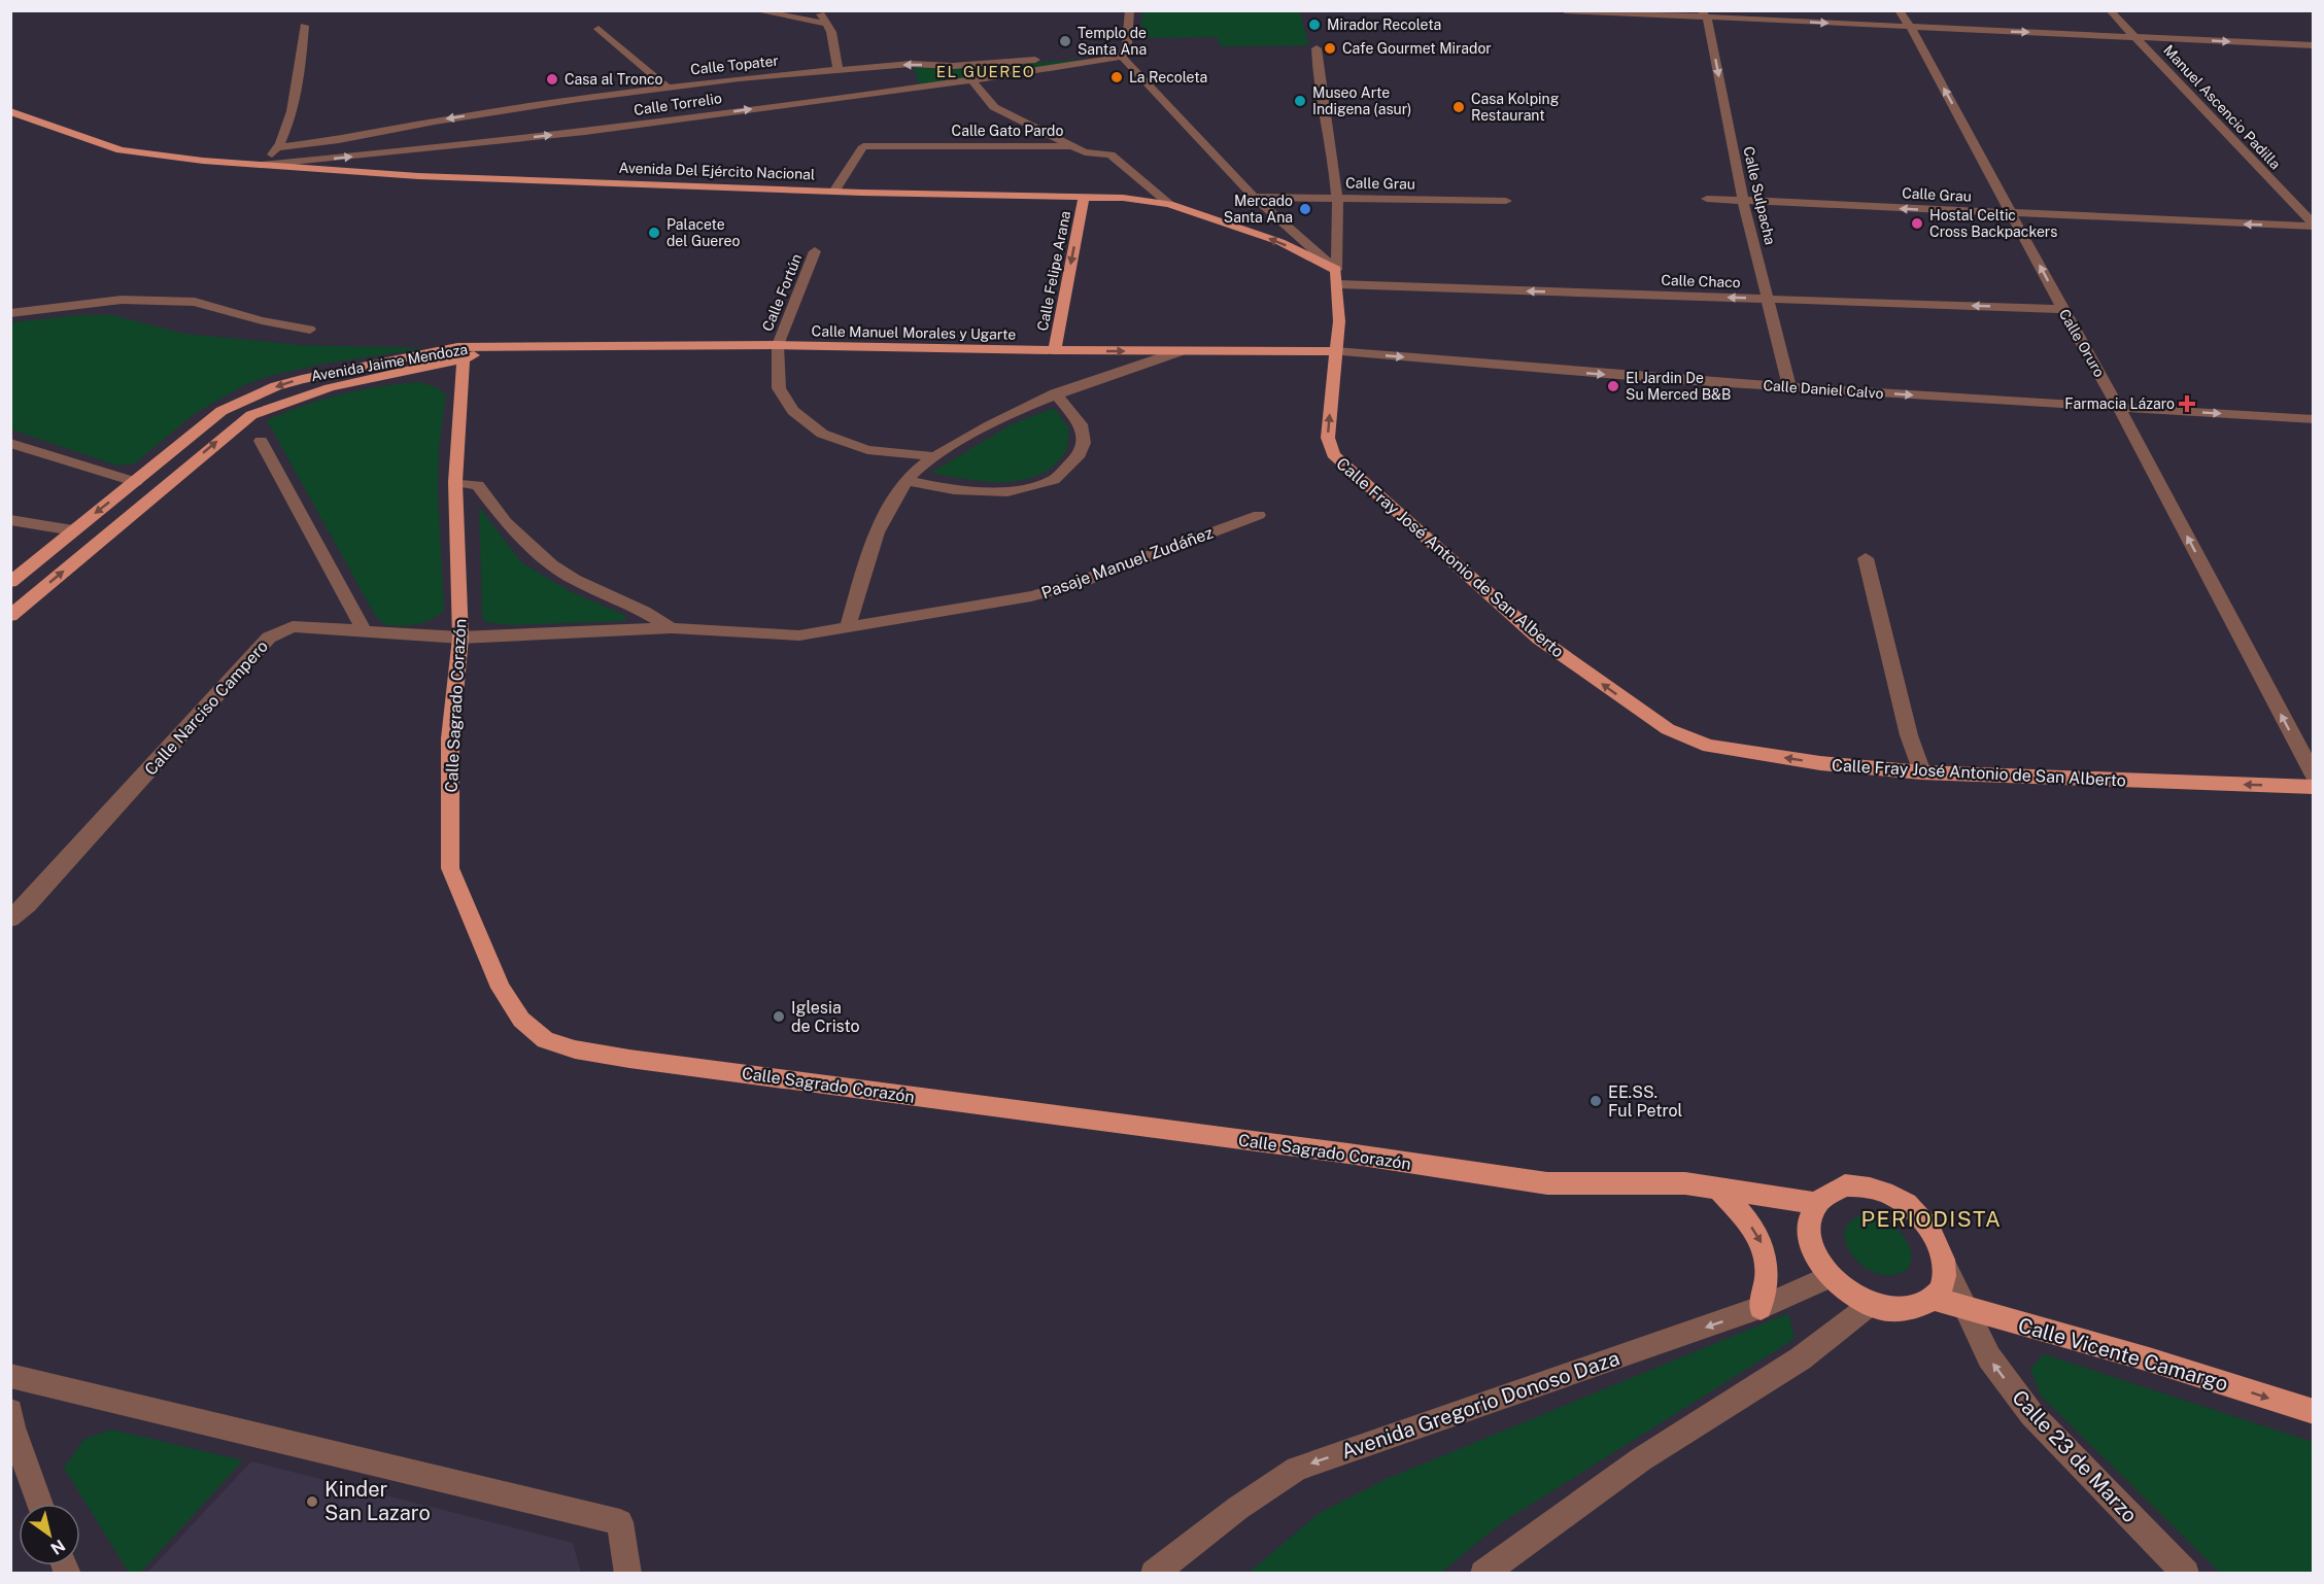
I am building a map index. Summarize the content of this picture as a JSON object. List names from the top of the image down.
{
  "streets": {
    "main road": [
      "Avenida Del Ejército Nacional",
      "Calle Felipe Arana",
      "Calle Manuel Morales y Ugarte",
      "Avenida Jaime Mendoza",
      "Calle Fray José Antonio de San Alberto",
      "Calle Sagrado Corazón",
      "Calle Vicente Camargo"
    ],
    "street": [
      "Calle Topater",
      "Calle Torrelio",
      "Manuel Ascencio Padilla",
      "Calle Gato Pardo",
      "Calle Grau",
      "Calle Sulpacha",
      "Calle Chaco",
      "Calle Fortún",
      "Calle Oruro",
      "Calle Daniel Calvo",
      "Pasaje Manuel Zudáñez",
      "Calle Narciso Campero",
      "Avenida Gregorio Donoso Daza",
      "Calle 23 de Marzo"
    ]
  },
  "crossings": [
    ["Calle Topater", "Calle Torrelio"],
    ["Calle Torrelio", "Avenida Del Ejército Nacional"],
    ["Manuel Ascencio Padilla", "Calle Grau"],
    ["Calle Gato Pardo", "Avenida Del Ejército Nacional"],
    ["Avenida Del Ejército Nacional", "Calle Felipe Arana"],
    ["Calle Grau", "Calle Sulpacha"],
    ["Calle Grau", "Calle Oruro"],
    ["Calle Sulpacha", "Calle Chaco"],
    ["Calle Sulpacha", "Calle Daniel Calvo"],
    ["Calle Felipe Arana", "Calle Manuel Morales y Ugarte"],
    ["Calle Chaco", "Calle Oruro"],
    ["Calle Fortún", "Calle Manuel Morales y Ugarte"],
    ["Calle Manuel Morales y Ugarte", "Avenida Jaime Mendoza"],
    ["Calle Manuel Morales y Ugarte", "Calle Daniel Calvo"],
    ["Calle Manuel Morales y Ugarte", "Calle Fray José Antonio de San Alberto"],
    ["Calle Oruro", "Calle Daniel Calvo"],
    ["Avenida Jaime Mendoza", "Calle Sagrado Corazón"],
    ["Calle Daniel Calvo", "Calle Fray José Antonio de San Alberto"],
    ["Pasaje Manuel Zudáñez", "Calle Narciso Campero"],
    ["Calle Sagrado Corazón", "Calle Narciso Campero"],
    ["Calle Sagrado Corazón", "Calle Vicente Camargo"],
    ["Calle Sagrado Corazón", "Avenida Gregorio Donoso Daza"],
    ["Calle Sagrado Corazón", "Calle 23 de Marzo"],
    ["Calle Vicente Camargo", "Avenida Gregorio Donoso Daza"],
    ["Calle Vicente Camargo", "Calle 23 de Marzo"],
    ["Avenida Gregorio Donoso Daza", "Calle 23 de Marzo"]
  ],
  "one_way": [
    "Calle Topater",
    "Calle Torrelio",
    "Calle Grau",
    "Calle Sulpacha",
    "Calle Felipe Arana",
    "Calle Chaco",
    "Calle Oruro",
    "Calle Daniel Calvo",
    "Calle Fray José Antonio de San Alberto",
    "Calle Vicente Camargo",
    "Calle 23 de Marzo"
  ],
  "districts": ["EL GUEREO", "PERIODISTA"],
  "places": {
    "other": [
      "Mirador Recoleta",
      "Templo de Santa Ana",
      "Cafe Gourmet Mirador",
      "La Recoleta",
      "Casa al Tronco",
      "Museo Arte Indigena (asur)",
      "Casa Kolping Restaurant",
      "Mercado Santa Ana",
      "Hostal Celtic Cross Backpackers",
      "Palacete del Guereo",
      "El Jardin De Su Merced B&B",
      "Iglesia de Cristo",
      "EE.SS. Ful Petrol",
      "Kinder San Lazaro"
    ],
    "health": ["Farmacia Lázaro"]
  },
  "north": "bottom right"
}
